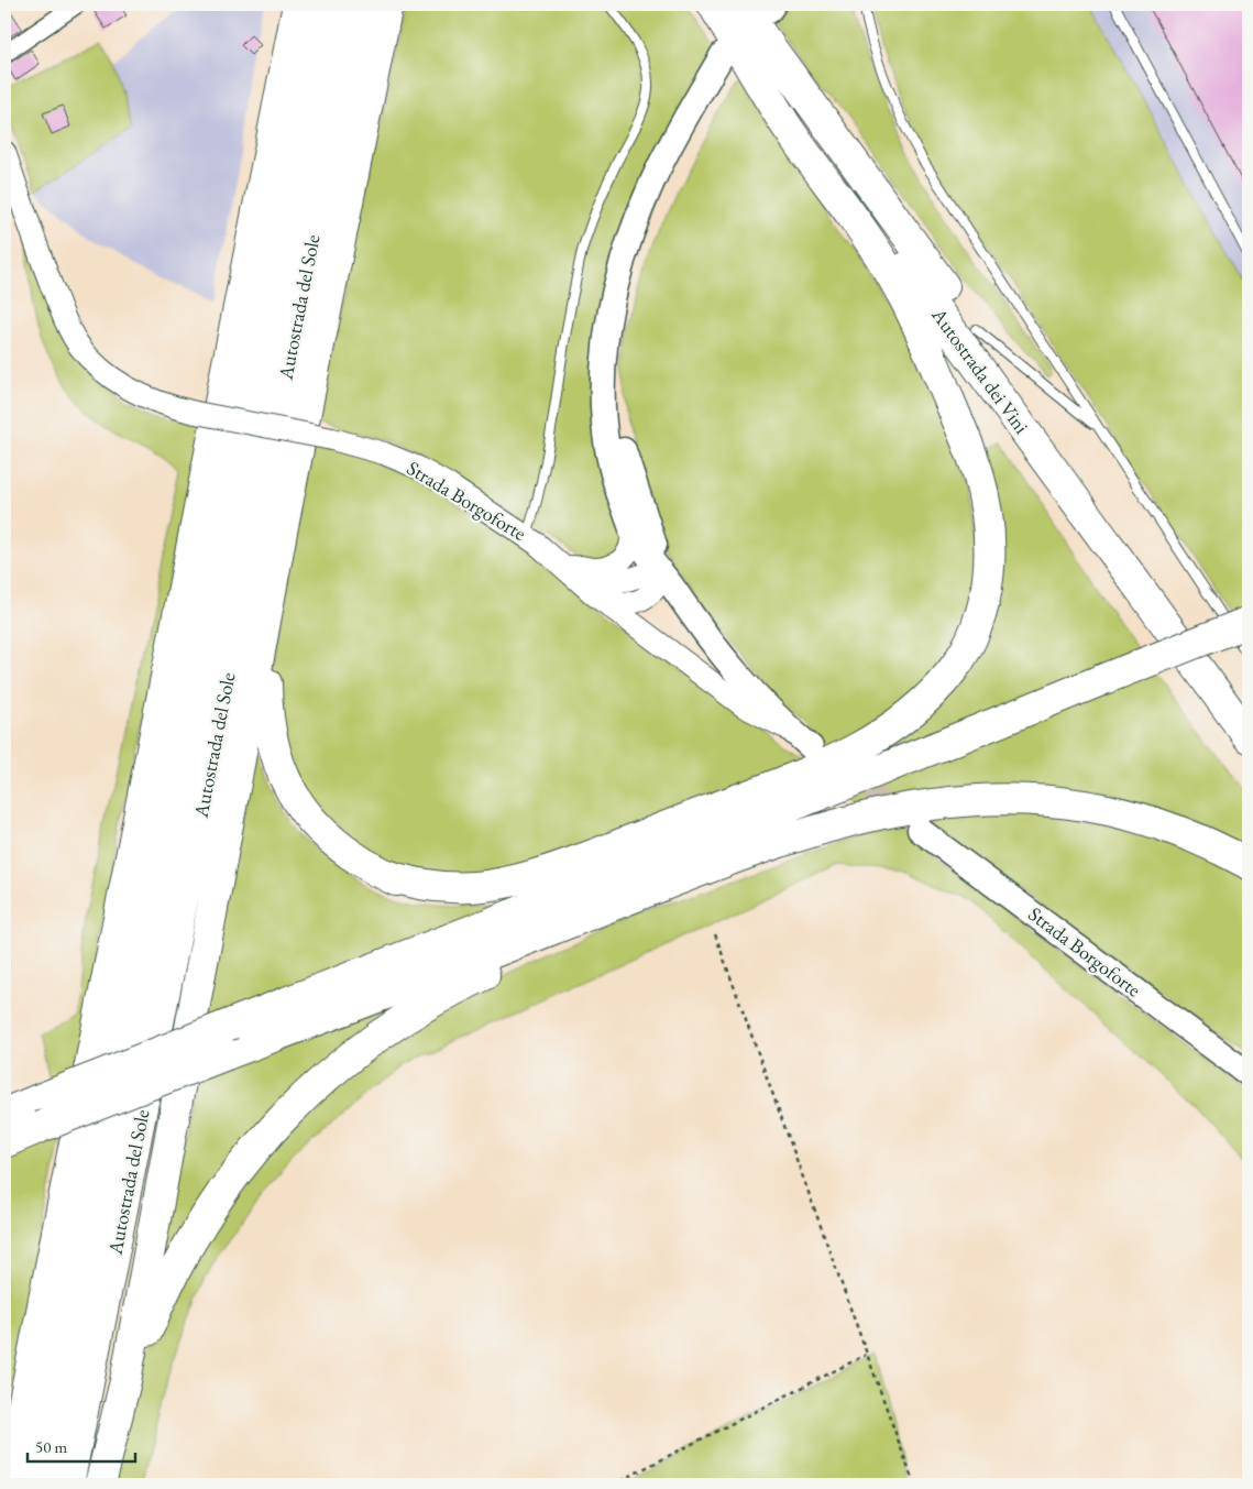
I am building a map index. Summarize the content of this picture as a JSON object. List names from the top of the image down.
{
  "streets": {
    "highway": ["Autostrada del Sole", "Autostrada dei Vini"],
    "main road": ["Strada Borgoforte"]
  },
  "scale_bar": "50 m"
}
